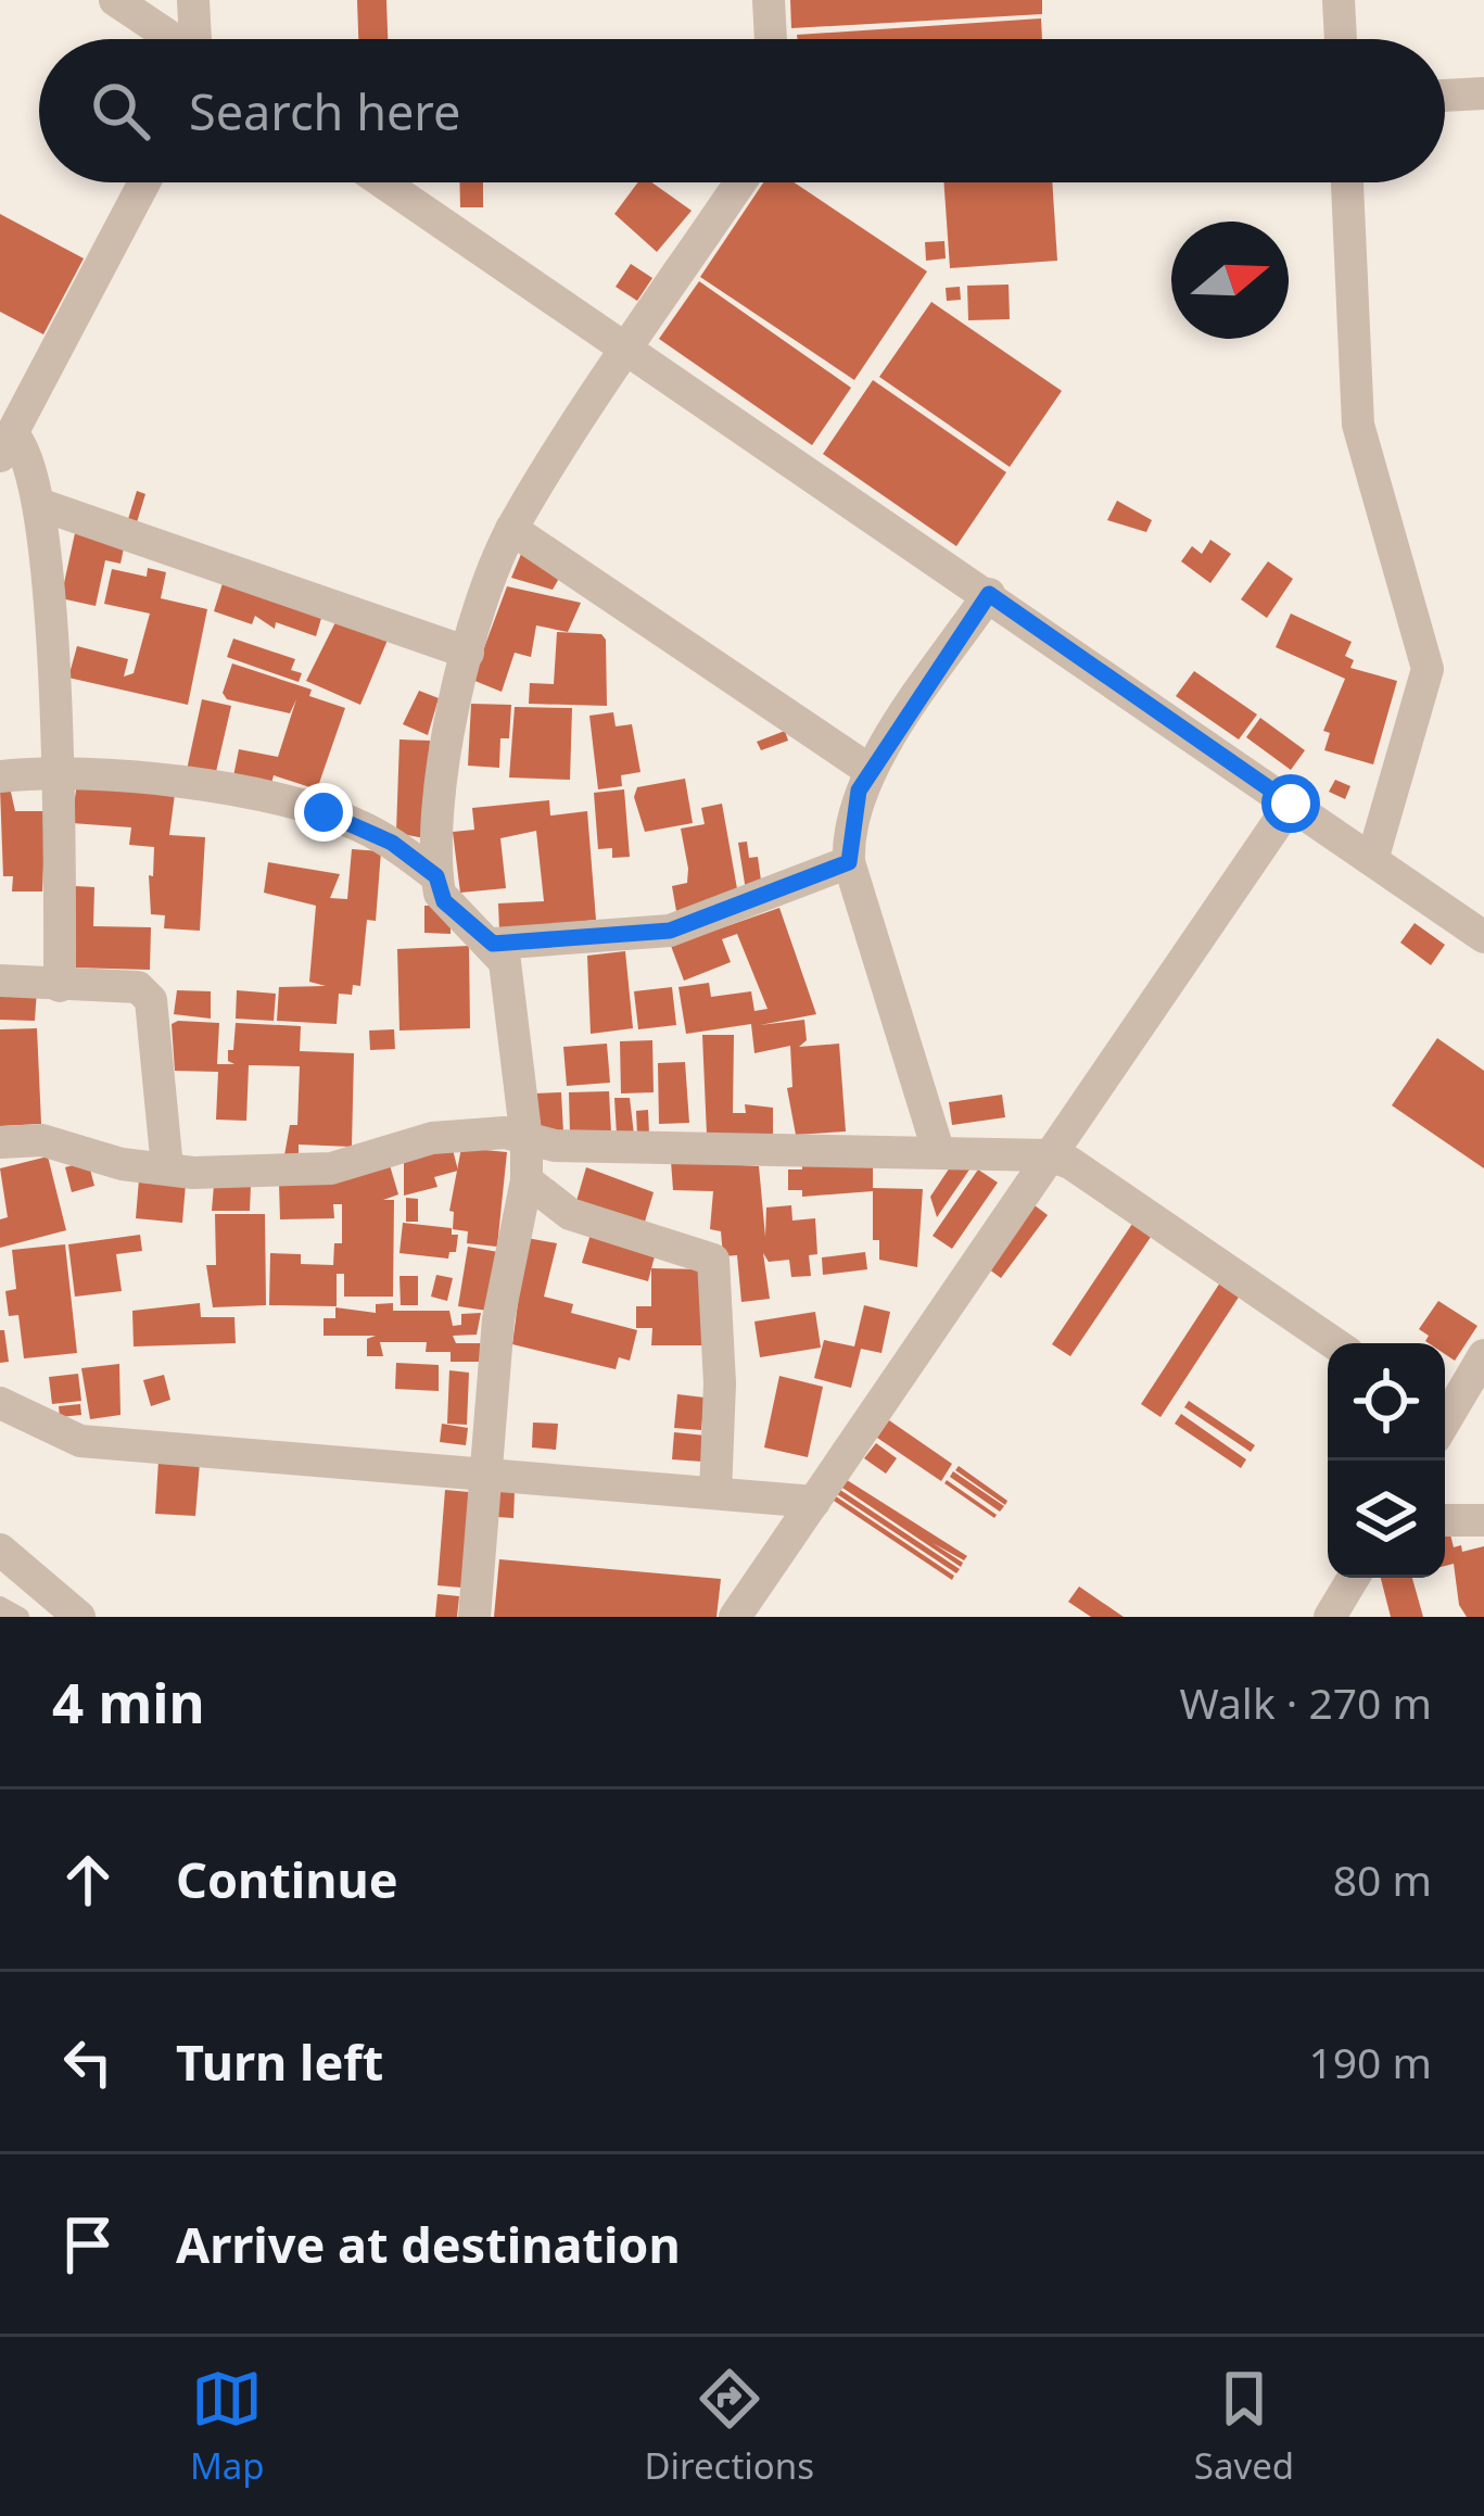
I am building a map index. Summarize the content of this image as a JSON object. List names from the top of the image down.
{
  "north": "right",
  "page": {
    "search": "Search here",
    "heading": ["4 min", "Walk · 270 m"],
    "list": [
      ["Continue", "80 m"],
      ["Turn left", "190 m"],
      "Arrive at destination"
    ],
    "nav": ["Map", "Directions", "Saved"]
  }
}
